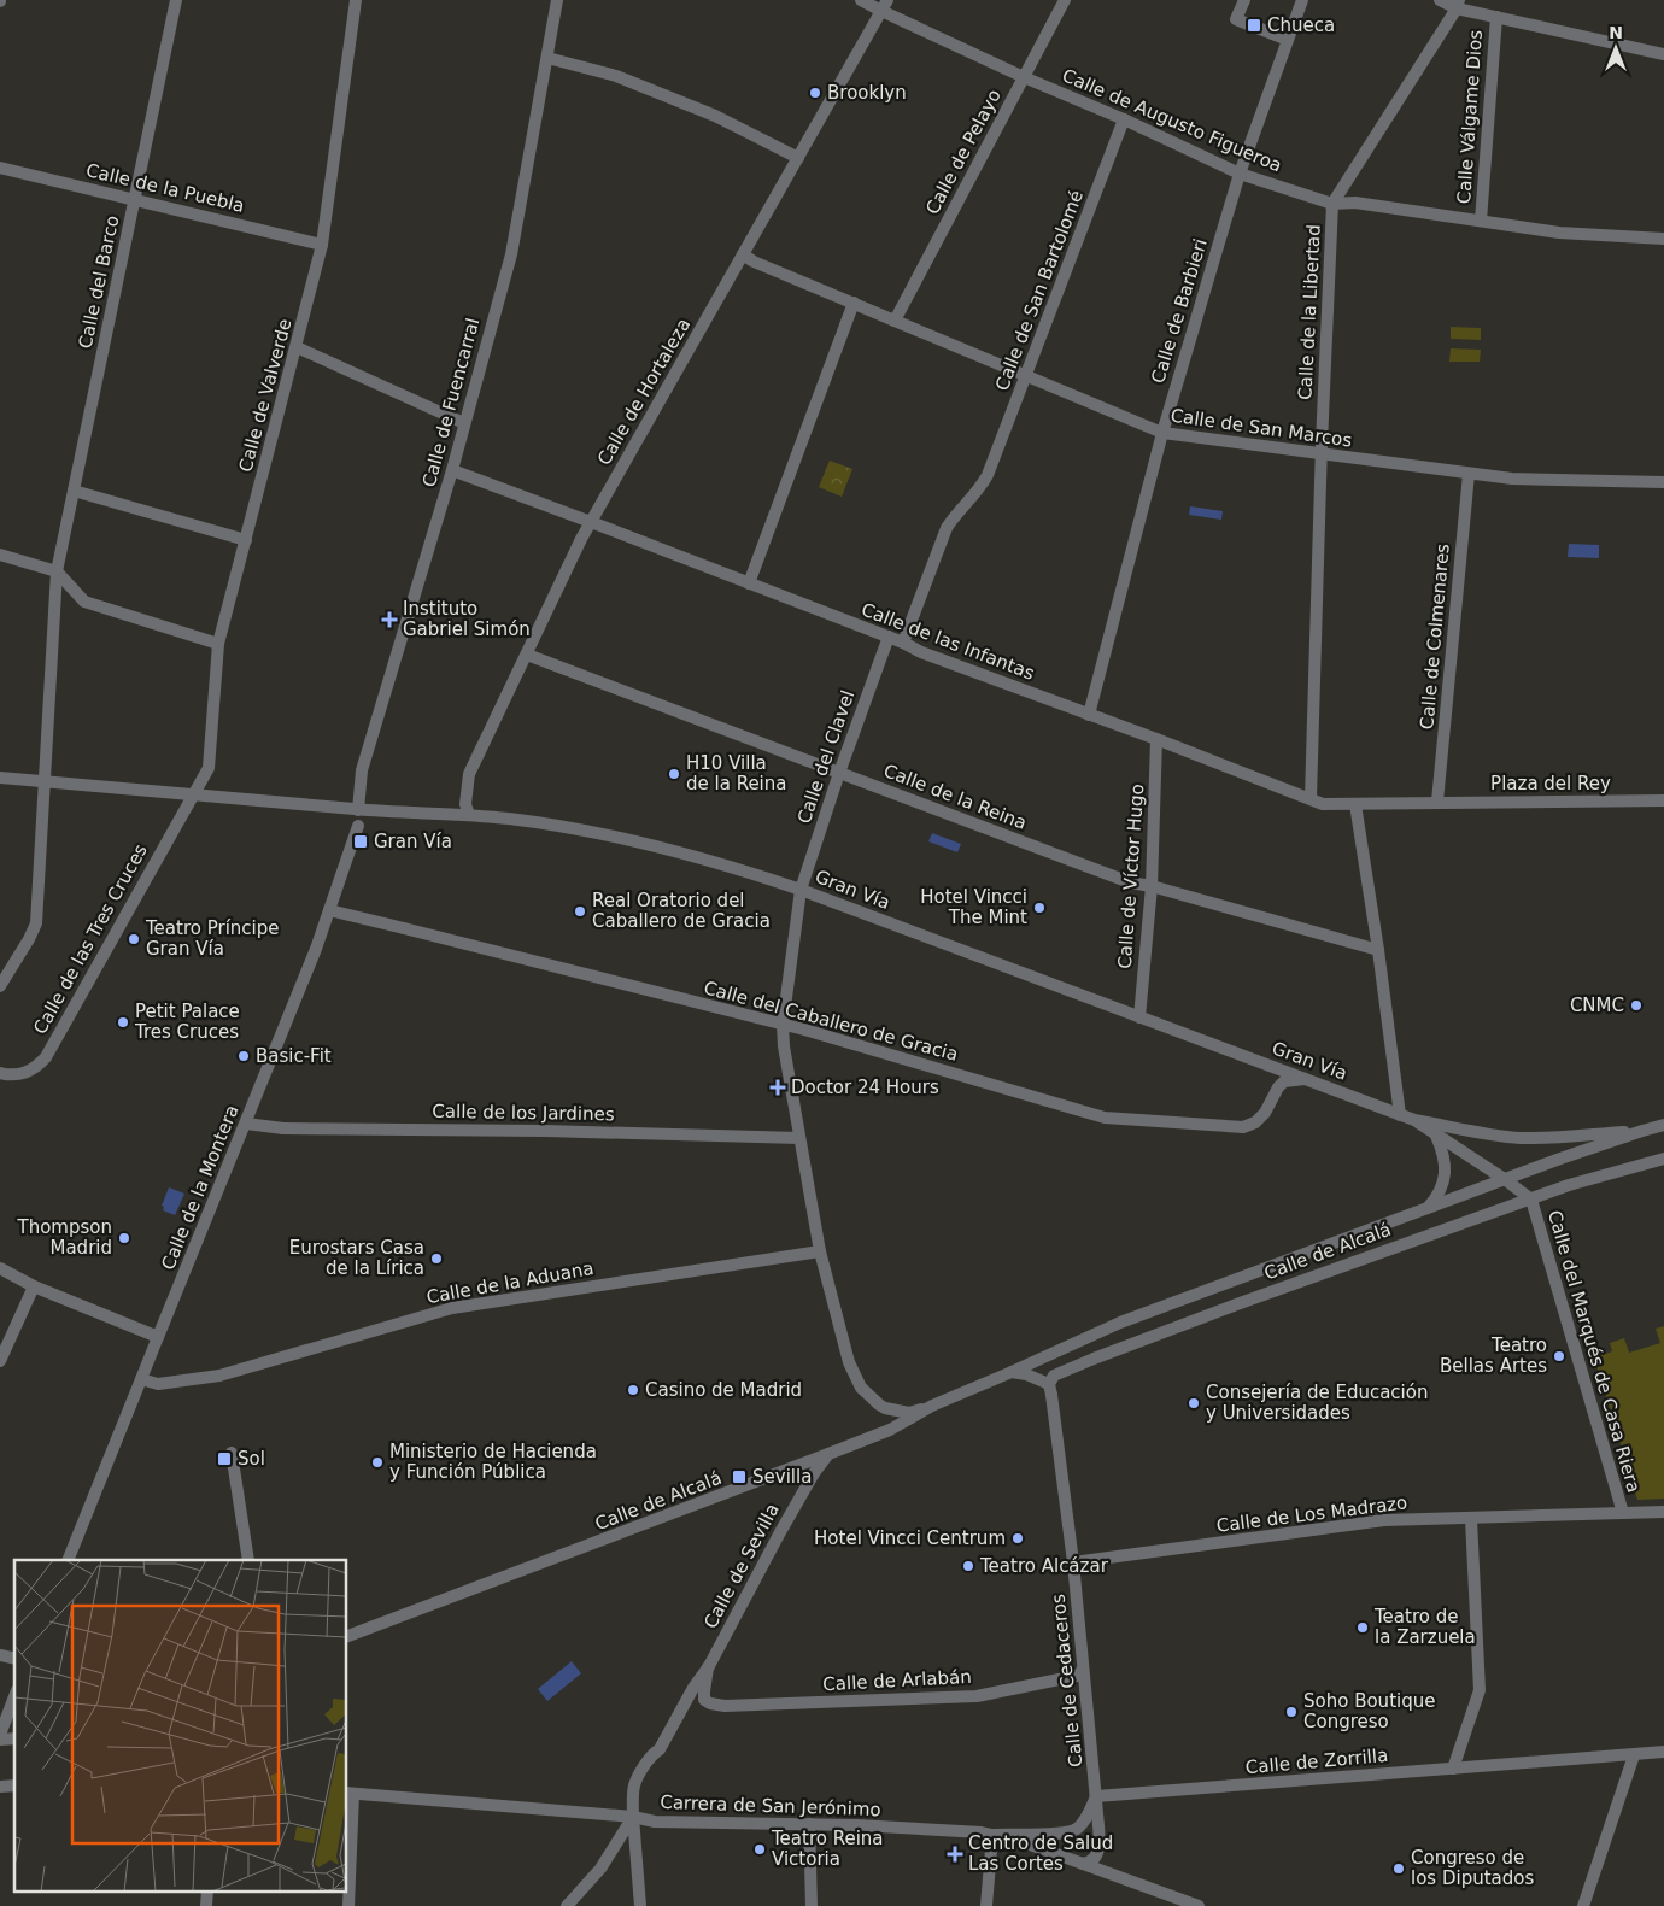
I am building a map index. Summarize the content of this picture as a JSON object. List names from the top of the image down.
{
  "streets": {
    "street": [
      "Calle Válgame Dios",
      "Calle de Augusto Figueroa",
      "Calle de Pelayo",
      "Calle de la Puebla",
      "Calle del Barco",
      "Calle de San Bartolomé",
      "Calle de Barbieri",
      "Calle de la Libertad",
      "Calle de Hortaleza",
      "Calle de Valverde",
      "Calle de Fuencarral",
      "Calle de San Marcos",
      "Calle de Colmenares",
      "Calle de las Infantas",
      "Calle del Clavel",
      "Plaza del Rey",
      "Calle de la Reina",
      "Calle de Víctor Hugo",
      "Gran Vía",
      "Calle de las Tres Cruces",
      "Calle del Caballero de Gracia",
      "Calle de los Jardines",
      "Calle de la Montera",
      "Calle de Alcalá",
      "Calle de la Aduana",
      "Calle del Marqués de Casa Riera",
      "Calle de Los Madrazo",
      "Calle de Sevilla",
      "Calle de Arlabán",
      "Calle de Cedaceros",
      "Calle de Zorrilla",
      "Carrera de San Jerónimo"
    ]
  },
  "crossings": [
    ["Calle Válgame Dios", "Calle de Augusto Figueroa"],
    ["Calle de Augusto Figueroa", "Calle de Pelayo"],
    ["Calle de Augusto Figueroa", "Calle de San Bartolomé"],
    ["Calle de Augusto Figueroa", "Calle de Barbieri"],
    ["Calle de Augusto Figueroa", "Calle de la Libertad"],
    ["Calle de Augusto Figueroa", "Calle de Hortaleza"],
    ["Calle de Pelayo", "Calle de San Marcos"],
    ["Calle de la Puebla", "Calle del Barco"],
    ["Calle de la Puebla", "Calle de Valverde"],
    ["Calle del Barco", "Gran Vía"],
    ["Calle de San Bartolomé", "Calle de San Marcos"],
    ["Calle de San Bartolomé", "Calle de las Infantas"],
    ["Calle de Barbieri", "Calle de San Marcos"],
    ["Calle de Barbieri", "Calle de las Infantas"],
    ["Calle de la Libertad", "Calle de San Marcos"],
    ["Calle de la Libertad", "Calle de las Infantas"],
    ["Calle de Hortaleza", "Calle de San Marcos"],
    ["Calle de Hortaleza", "Calle de las Infantas"],
    ["Calle de Hortaleza", "Calle de la Reina"],
    ["Calle de Hortaleza", "Gran Vía"],
    ["Calle de Valverde", "Gran Vía"],
    ["Calle de Valverde", "Calle de las Tres Cruces"],
    ["Calle de Fuencarral", "Calle de las Infantas"],
    ["Calle de Fuencarral", "Gran Vía"],
    ["Calle de San Marcos", "Calle de Colmenares"],
    ["Calle de Colmenares", "Calle de las Infantas"],
    ["Calle de Colmenares", "Plaza del Rey"],
    ["Calle de las Infantas", "Calle del Clavel"],
    ["Calle de las Infantas", "Plaza del Rey"],
    ["Calle de las Infantas", "Calle de Víctor Hugo"],
    ["Calle del Clavel", "Calle de la Reina"],
    ["Calle del Clavel", "Gran Vía"],
    ["Calle del Clavel", "Calle del Caballero de Gracia"],
    ["Calle del Clavel", "Calle de los Jardines"],
    ["Calle del Clavel", "Calle de Alcalá"],
    ["Calle del Clavel", "Calle de la Aduana"],
    ["Calle de la Reina", "Calle de Víctor Hugo"],
    ["Calle de Víctor Hugo", "Gran Vía"],
    ["Gran Vía", "Calle de las Tres Cruces"],
    ["Gran Vía", "Calle del Caballero de Gracia"],
    ["Gran Vía", "Calle de Alcalá"],
    ["Gran Vía", "Calle del Marqués de Casa Riera"],
    ["Calle del Caballero de Gracia", "Calle de la Montera"],
    ["Calle de los Jardines", "Calle de la Montera"],
    ["Calle de la Montera", "Calle de la Aduana"],
    ["Calle de Alcalá", "Calle del Marqués de Casa Riera"],
    ["Calle de Alcalá", "Calle de Sevilla"],
    ["Calle de Alcalá", "Calle de Cedaceros"],
    ["Calle del Marqués de Casa Riera", "Calle de Los Madrazo"],
    ["Calle de Los Madrazo", "Calle de Cedaceros"],
    ["Calle de Sevilla", "Calle de Arlabán"],
    ["Calle de Sevilla", "Carrera de San Jerónimo"],
    ["Calle de Arlabán", "Calle de Cedaceros"],
    ["Calle de Cedaceros", "Calle de Zorrilla"]
  ],
  "places": {
    "transit": [
      "Chueca",
      "Gran Vía",
      "Sol",
      "Sevilla"
    ],
    "other": [
      "Brooklyn",
      "H10 Villa de la Reina",
      "Hotel Vincci The Mint",
      "Real Oratorio del Caballero de Gracia",
      "Teatro Príncipe Gran Vía",
      "CNMC",
      "Petit Palace Tres Cruces",
      "Basic-Fit",
      "Thompson Madrid",
      "Eurostars Casa de la Lírica",
      "Teatro Bellas Artes",
      "Casino de Madrid",
      "Consejería de Educación y Universidades",
      "Ministerio de Hacienda y Función Pública",
      "Hotel Vincci Centrum",
      "Teatro Alcázar",
      "Teatro de la Zarzuela",
      "Soho Boutique Congreso",
      "Teatro Reina Victoria",
      "Congreso de los Diputados"
    ],
    "health": ["Instituto Gabriel Simón", "Doctor 24 Hours", "Centro de Salud Las Cortes"]
  },
  "north": "top"
}
